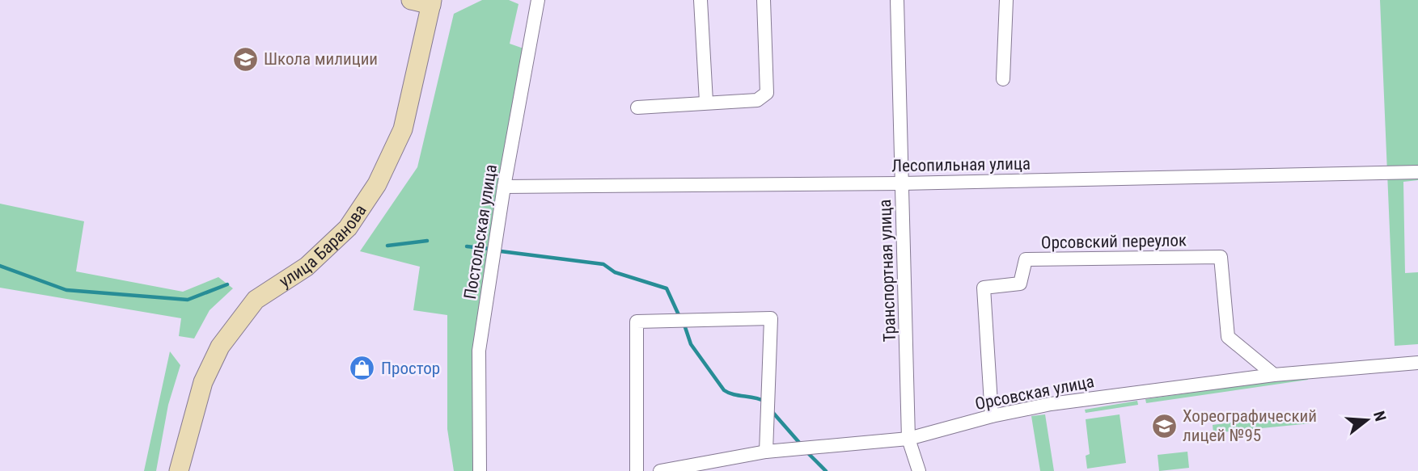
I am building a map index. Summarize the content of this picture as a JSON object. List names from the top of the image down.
{
  "streets": {
    "main road": ["улица Баранова"],
    "street": [
      "Лесопильная улица",
      "Постольская улица",
      "Орсовский переулок",
      "Транспортная улица",
      "Орсовская улица"
    ]
  },
  "crossings": [
    ["Лесопильная улица", "Постольская улица"],
    ["Лесопильная улица", "Транспортная улица"],
    ["Орсовский переулок", "Орсовская улица"],
    ["Транспортная улица", "Орсовская улица"]
  ],
  "places": {
    "school or university": ["Школа милиции", "Хореографический лицей №95"],
    "shop": ["Простор"]
  },
  "north": "right"
}
